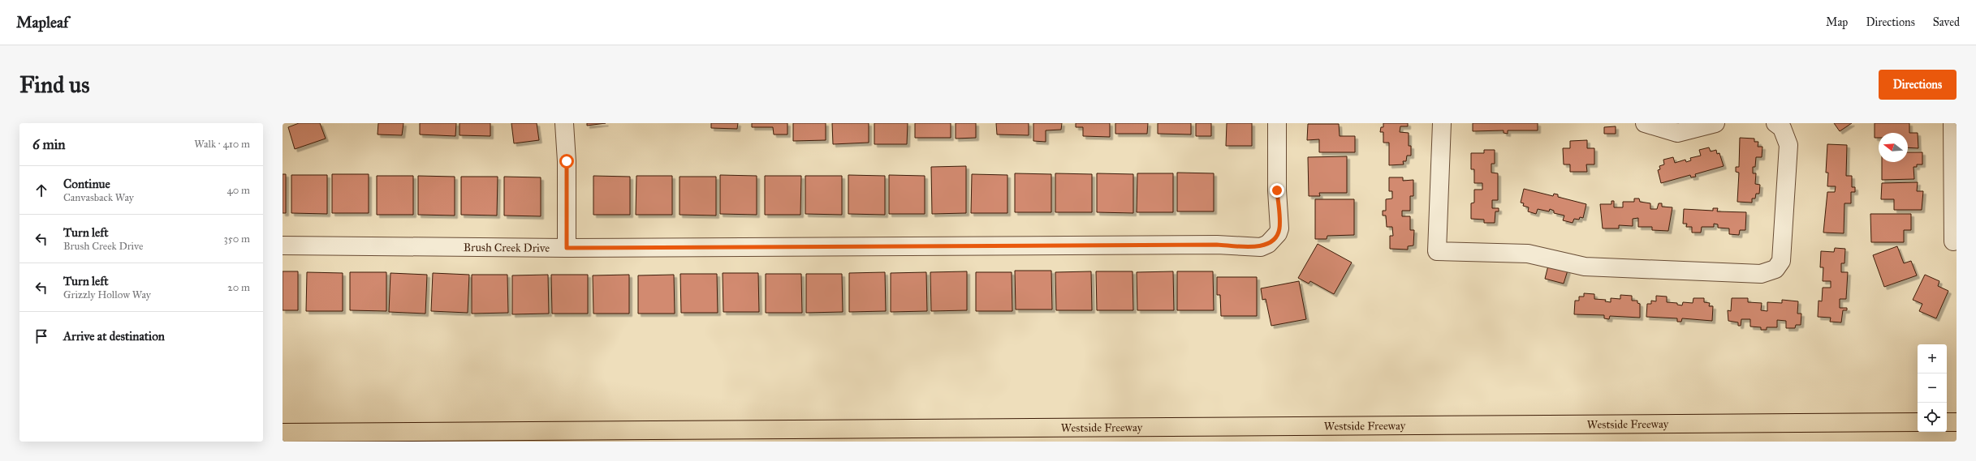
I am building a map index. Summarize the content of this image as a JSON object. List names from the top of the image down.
{
  "streets": {
    "highway": ["Westside Freeway"],
    "street": ["Brush Creek Drive"]
  },
  "north": "left",
  "page": {
    "header": "Mapleaf",
    "nav": ["Map", "Directions", "Saved"],
    "buttons": "Directions",
    "title": "Find us",
    "heading": ["6 min", "Walk · 410 m"],
    "list": [
      ["Continue", "Canvasback Way", "40 m"],
      ["Turn left", "Brush Creek Drive", "350 m"],
      ["Turn left", "Grizzly Hollow Way", "20 m"],
      "Arrive at destination"
    ],
    "map_buttons": ["+", "−"]
  }
}
